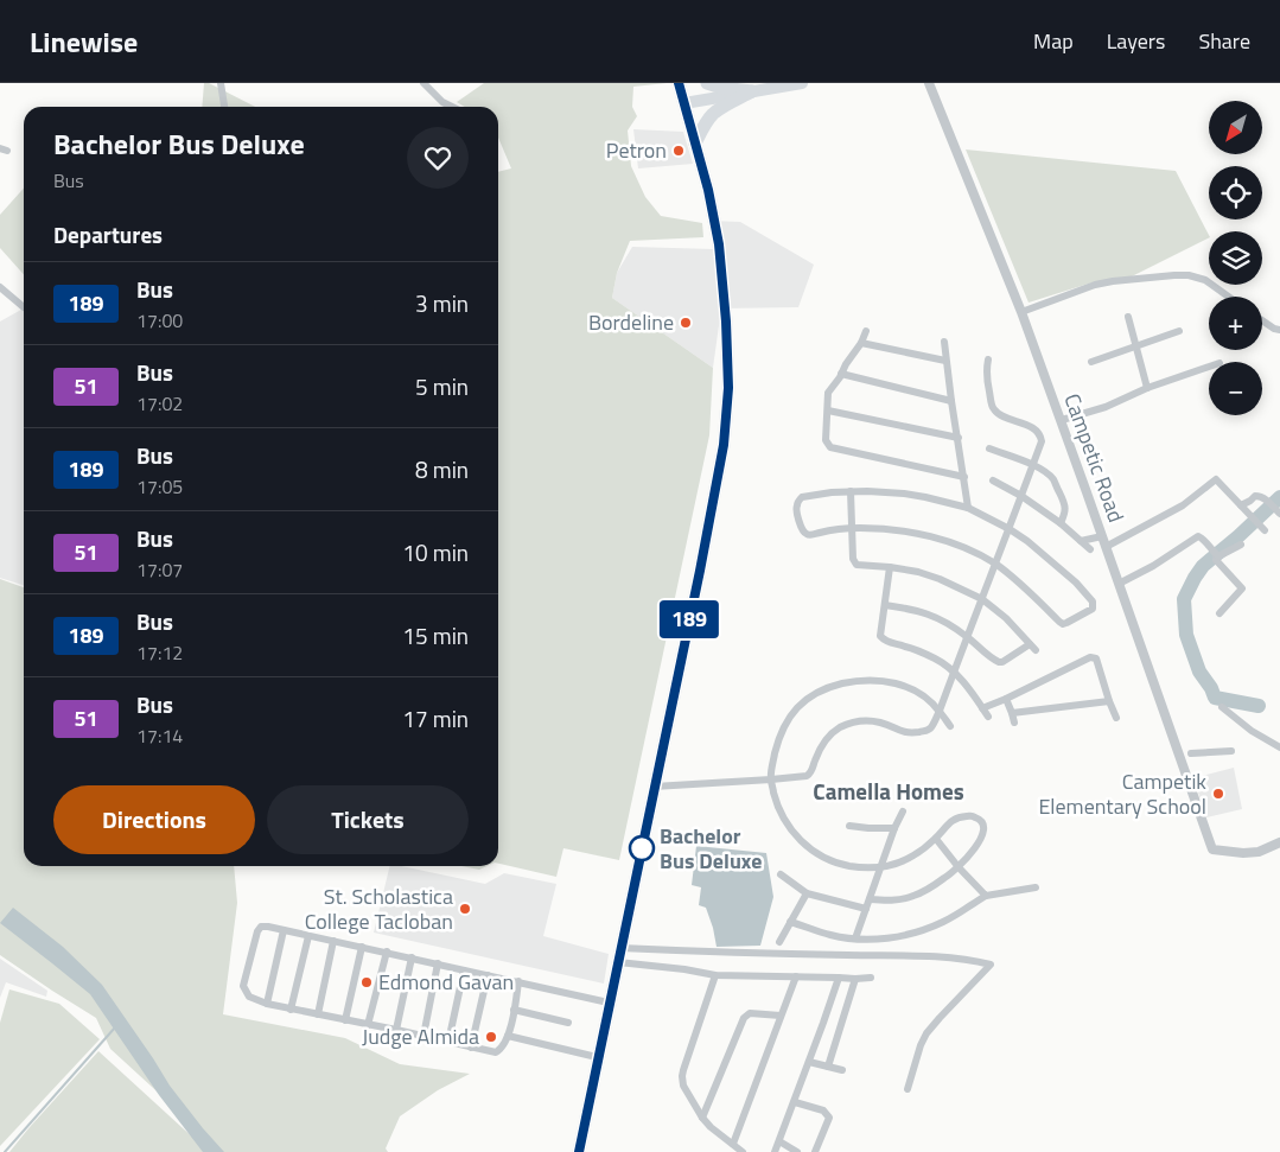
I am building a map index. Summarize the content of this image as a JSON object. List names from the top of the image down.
{
  "streets": {
    "street": ["Campetic Road"]
  },
  "districts": ["Camella Homes"],
  "places": [
    "Petron",
    "Bordeline",
    "Campetik Elementary School",
    "Bachelor Bus Deluxe",
    "St. Scholastica College Tacloban",
    "Edmond Gavan",
    "Judge Almida"
  ],
  "lines": ["bus line 189"],
  "north": "bottom left",
  "page": {
    "header": "Linewise",
    "nav": ["Map", "Layers", "Share"],
    "on_map": "189",
    "map_buttons": ["+", "−"],
    "heading": [
      ["Bachelor Bus Deluxe", "Bus"],
      "Departures"
    ],
    "list": [
      {
        "mark": "189",
        "name": "Bus",
        "note": "17:00",
        "value": "3 min"
      },
      {
        "mark": "51",
        "name": "Bus",
        "note": "17:02",
        "value": "5 min"
      },
      {
        "mark": "189",
        "name": "Bus",
        "note": "17:05",
        "value": "8 min"
      },
      {
        "mark": "51",
        "name": "Bus",
        "note": "17:07",
        "value": "10 min"
      },
      {
        "mark": "189",
        "name": "Bus",
        "note": "17:12",
        "value": "15 min"
      },
      {
        "mark": "51",
        "name": "Bus",
        "note": "17:14",
        "value": "17 min"
      }
    ],
    "buttons": ["Directions", "Tickets"]
  }
}
